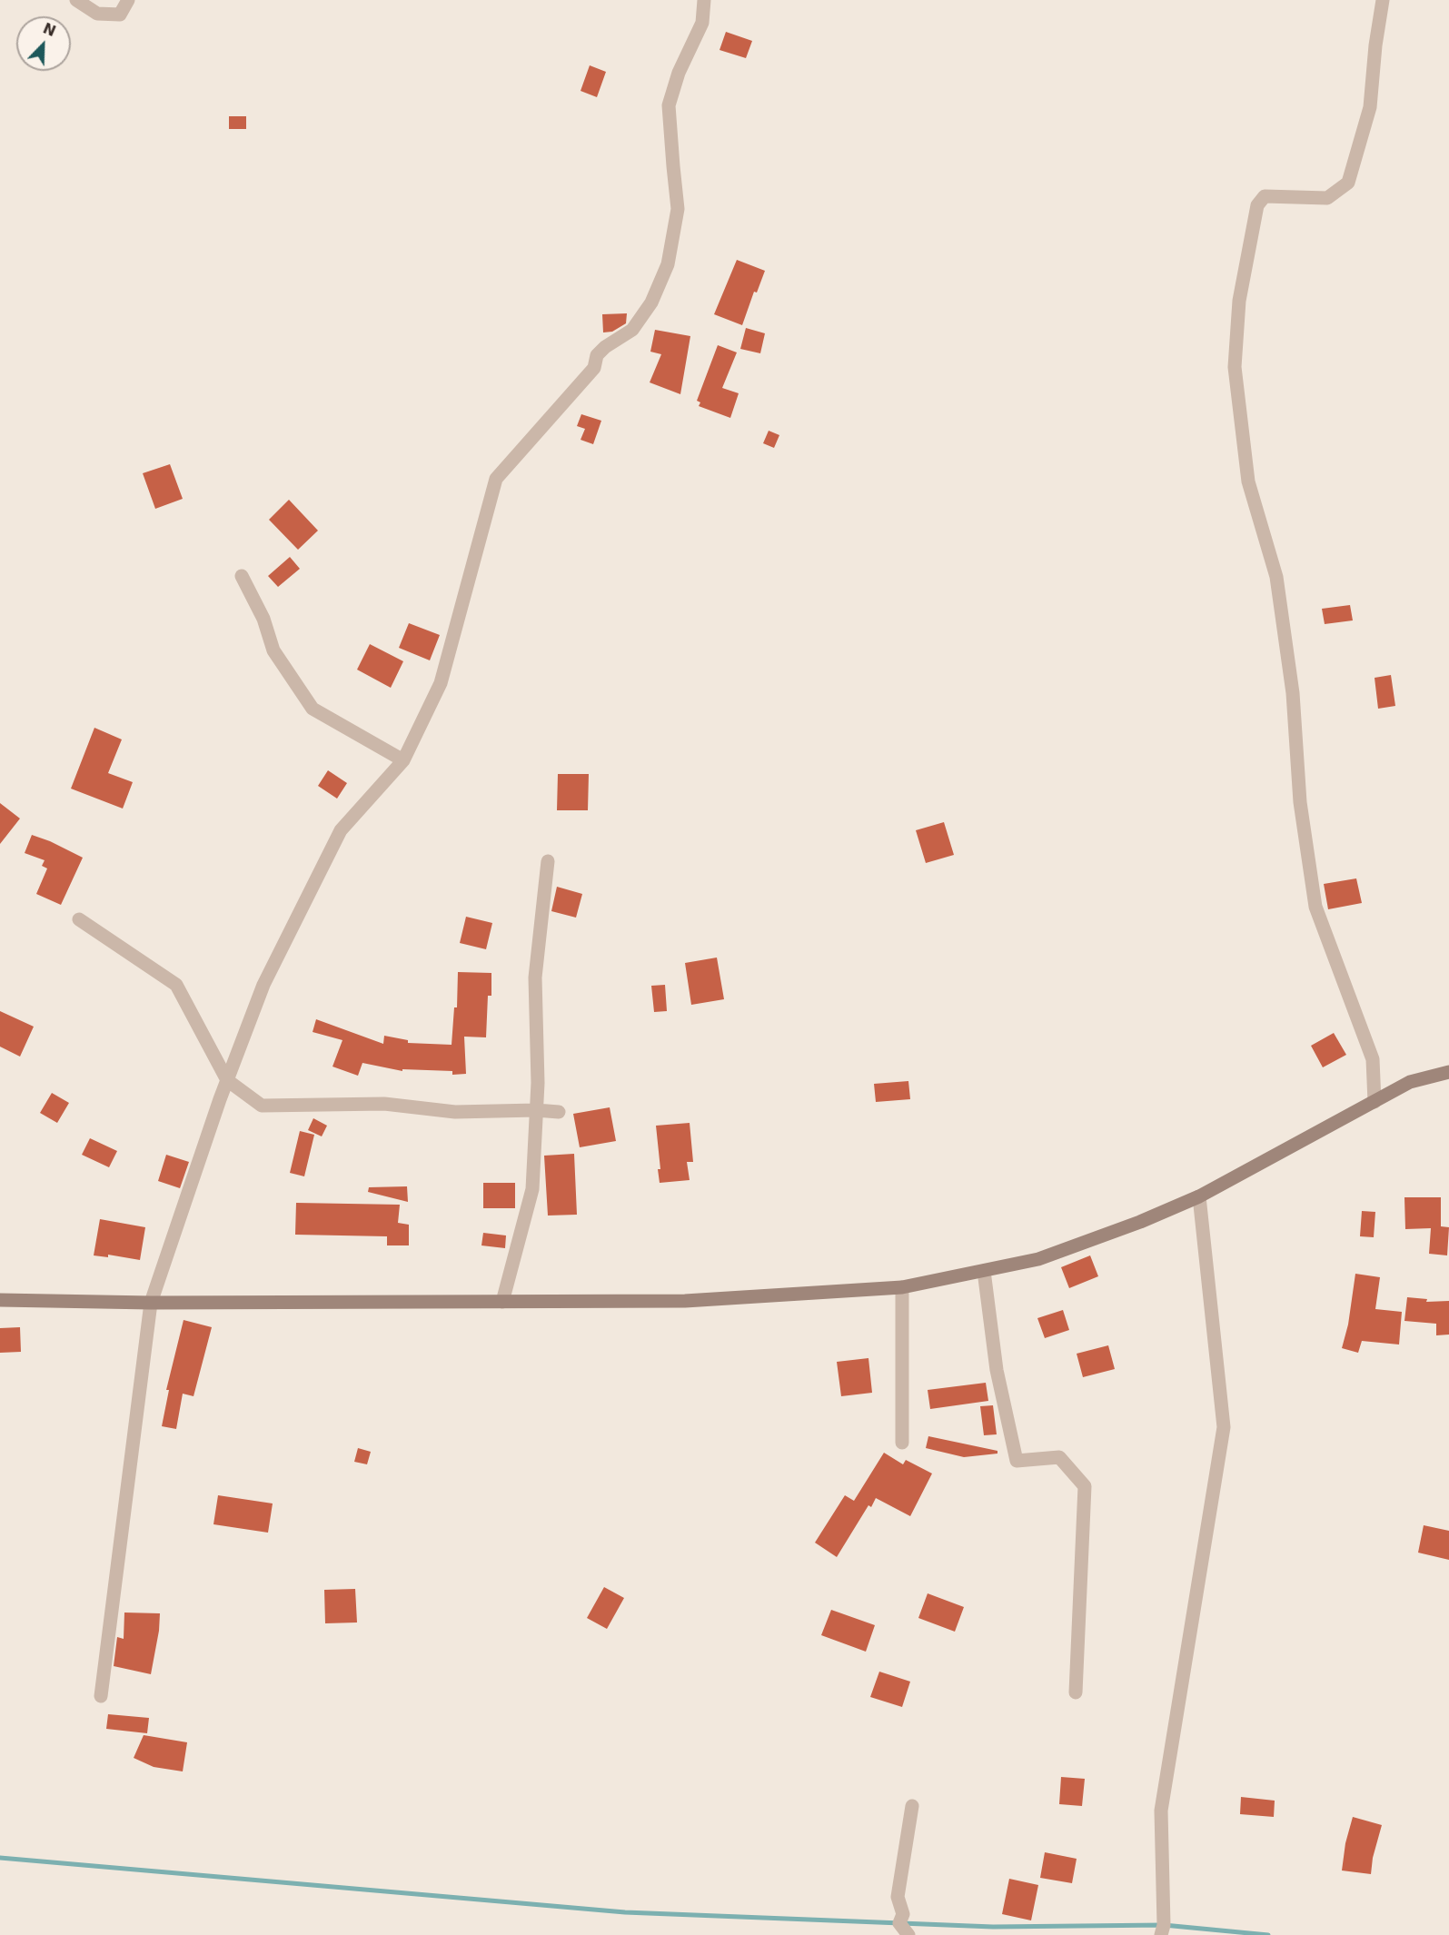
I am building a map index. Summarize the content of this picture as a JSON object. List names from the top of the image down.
{
  "north": "top right"
}
